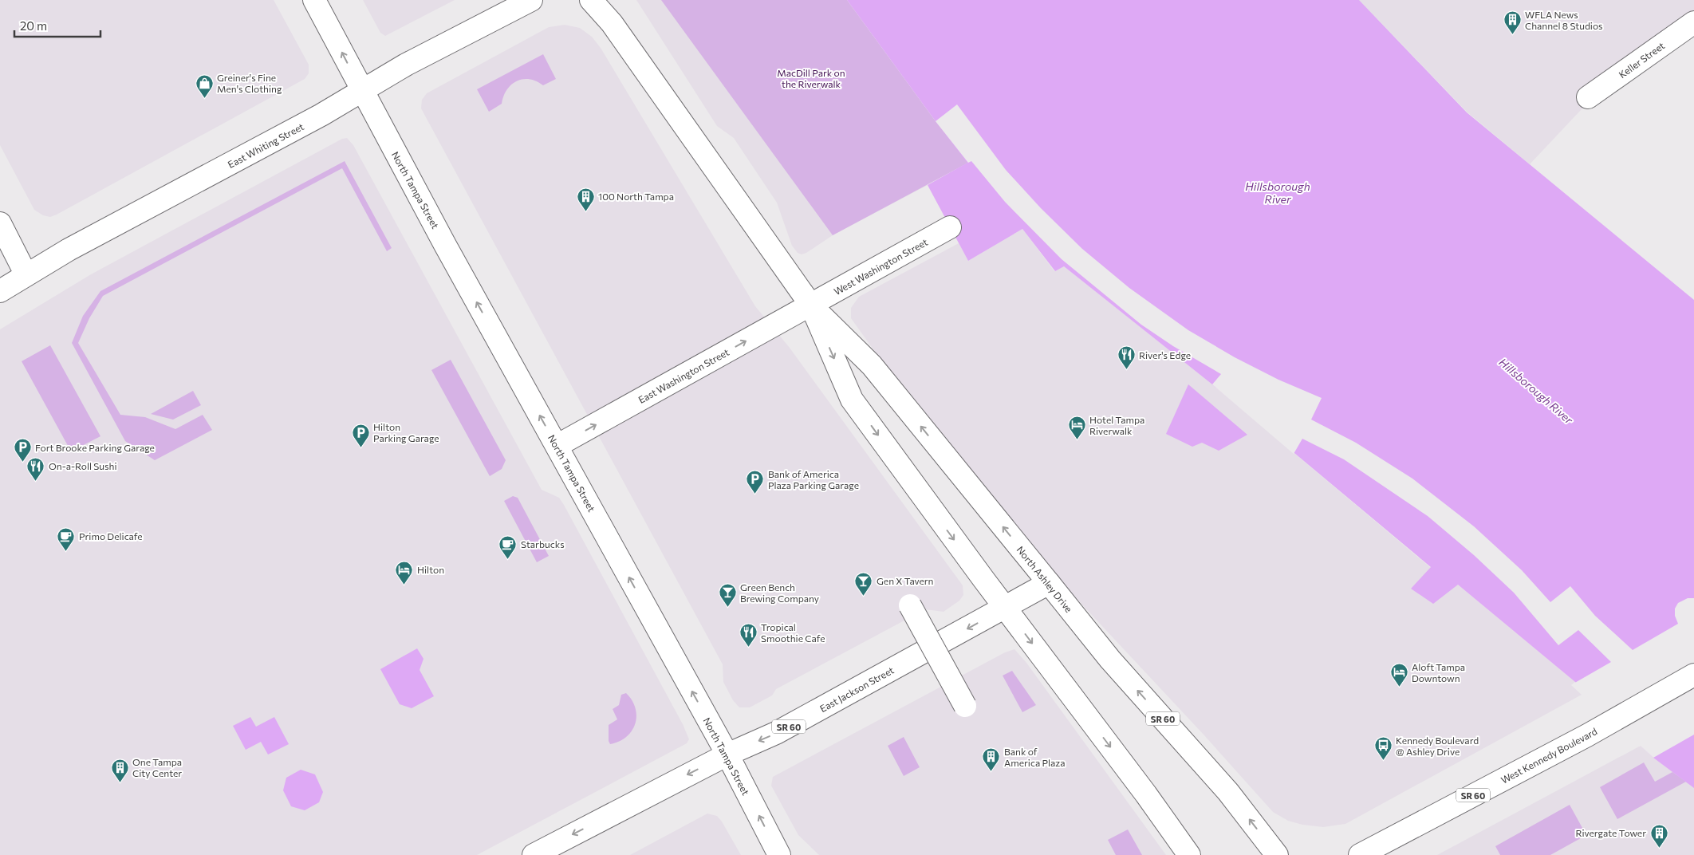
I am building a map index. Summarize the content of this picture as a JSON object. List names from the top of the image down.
{
  "streets": {
    "main road": [
      "Keller Street",
      "East Whiting Street",
      "North Tampa Street",
      "West Washington Street",
      "East Washington Street",
      "North Ashley Drive",
      "East Jackson Street",
      "SR 60",
      "West Kennedy Boulevard"
    ]
  },
  "crossings": [
    ["East Whiting Street", "North Tampa Street"],
    ["North Tampa Street", "East Washington Street"],
    ["North Tampa Street", "East Jackson Street"],
    ["West Washington Street", "East Washington Street"],
    ["West Washington Street", "North Ashley Drive"],
    ["East Washington Street", "North Ashley Drive"],
    ["North Ashley Drive", "East Jackson Street"]
  ],
  "one_way": ["North Tampa Street", "East Washington Street", "East Jackson Street"],
  "water": ["Hillsborough River"],
  "parks": ["MacDill Park on the Riverwalk"],
  "places": {
    "building": [
      "WFLA News Channel 8 Studios",
      "100 North Tampa",
      "Bank of America Plaza",
      "One Tampa City Center",
      "Rivergate Tower"
    ],
    "shop": ["Greiner's Fine Men's Clothing"],
    "restaurant": ["River's Edge", "On-a-Roll Sushi", "Tropical Smoothie Cafe"],
    "hotel": ["Hotel Tampa Riverwalk", "Hilton", "Aloft Tampa Downtown"],
    "parking": ["Hilton Parking Garage", "Fort Brooke Parking Garage", "Bank of America Plaza Parking Garage"],
    "cafe": ["Primo Delicafe", "Starbucks"],
    "bar": ["Gen X Tavern", "Green Bench Brewing Company"],
    "bus stop": ["Kennedy Boulevard @ Ashley Drive"]
  },
  "scale_bar": "20 m"
}
